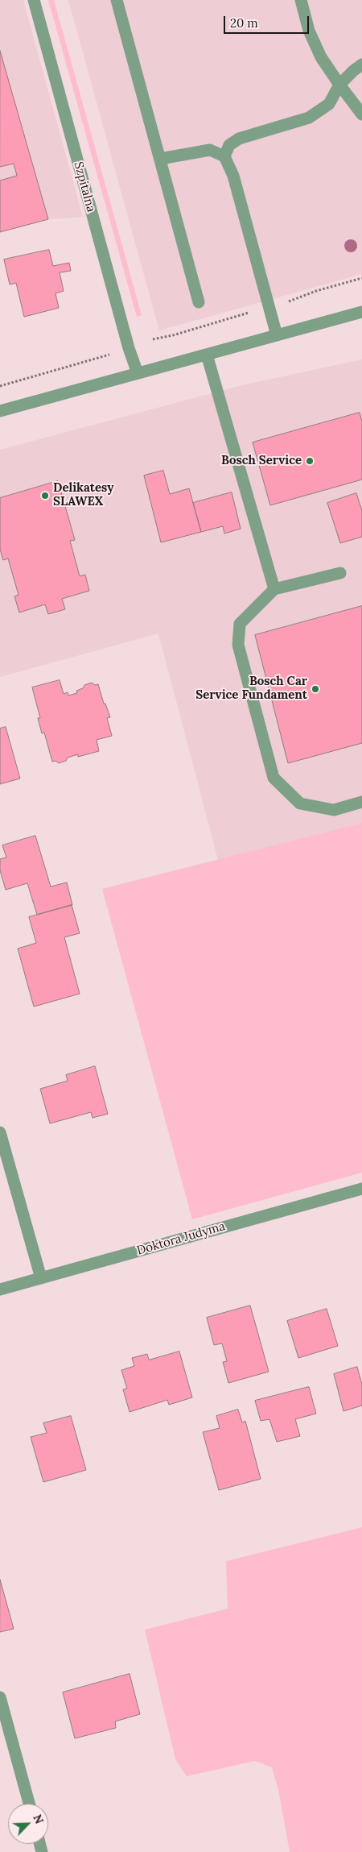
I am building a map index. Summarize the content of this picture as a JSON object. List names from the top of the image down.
{
  "streets": {
    "street": ["Szpitalna", "Doktora Judyma"]
  },
  "places": ["Bosch Service", "Delikatesy SLAWEX", "Bosch Car Service Fundament"],
  "scale_bar": "20 m",
  "north": "top right"
}
